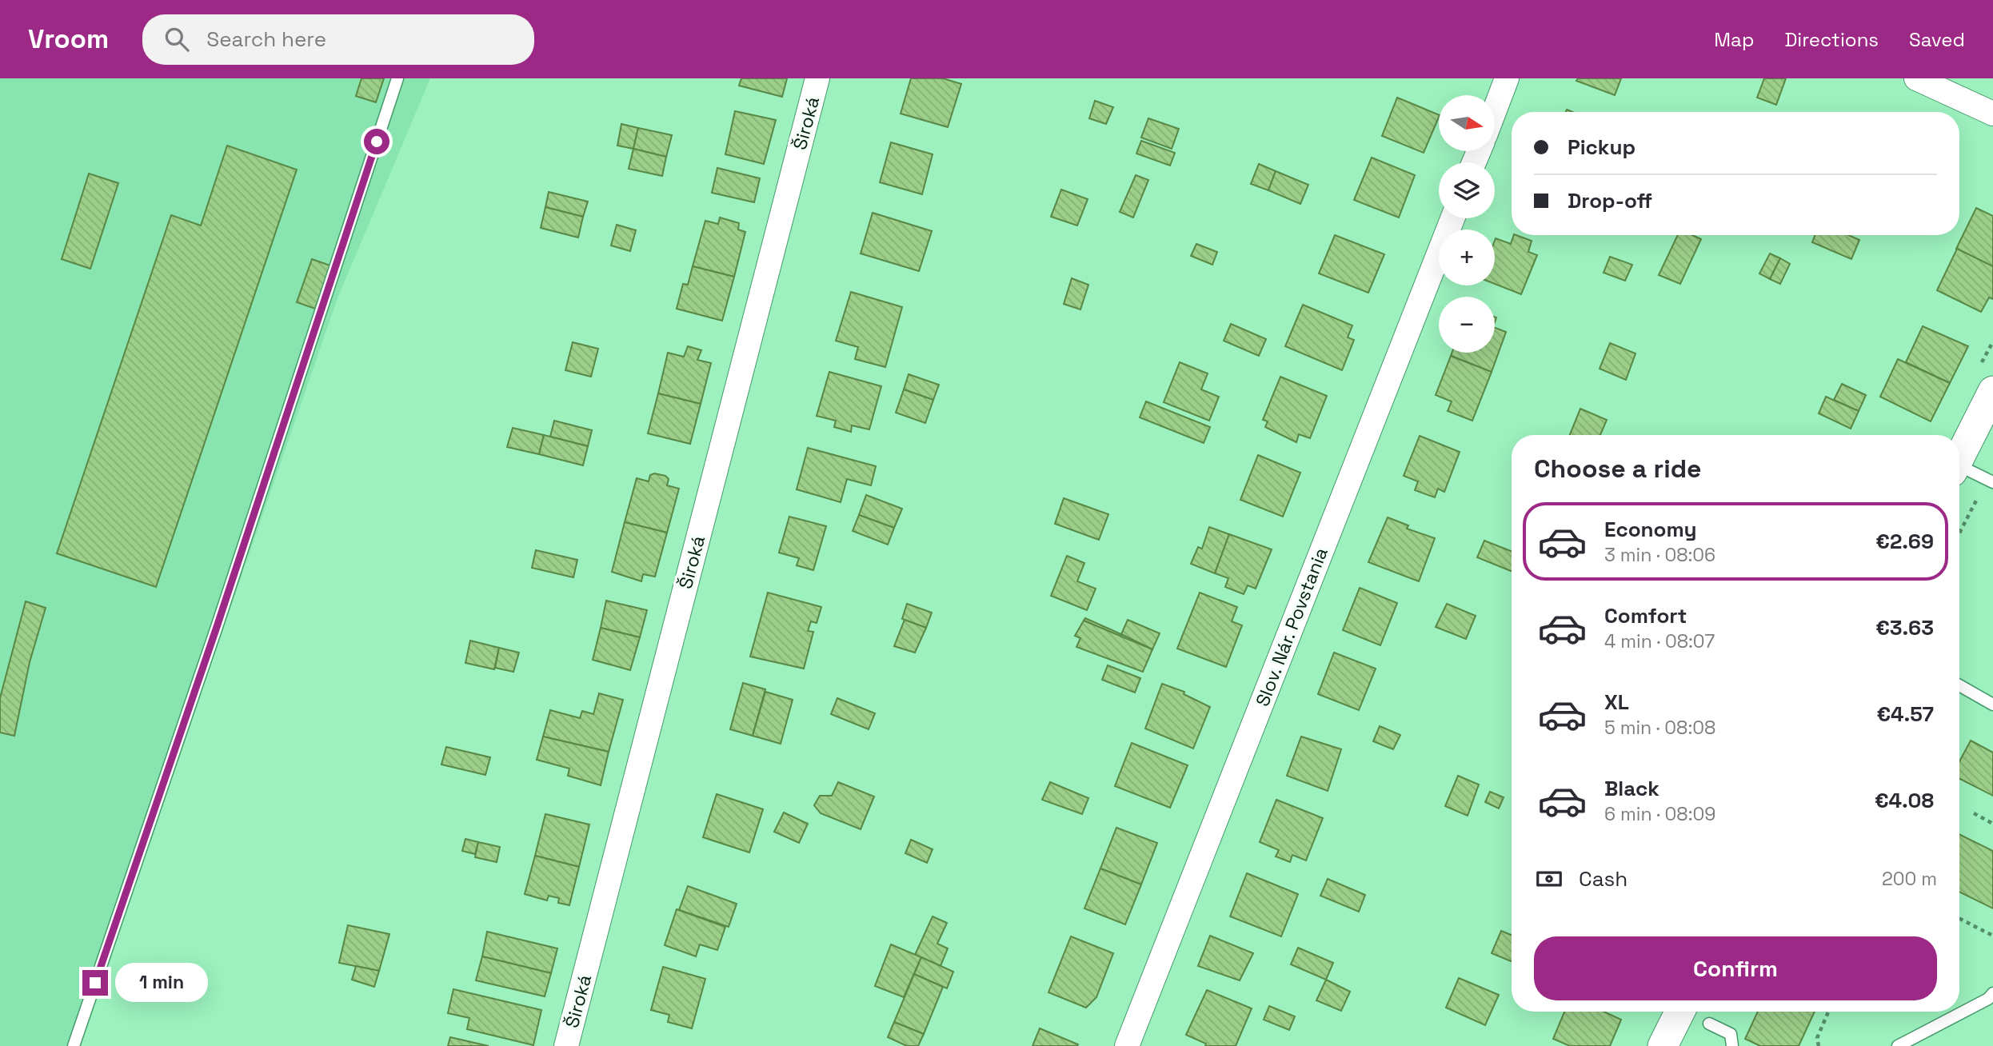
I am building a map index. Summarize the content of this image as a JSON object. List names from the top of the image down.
{
  "streets": {
    "street": ["Široká", "Slov. Nár. Povstania"]
  },
  "north": "right",
  "page": {
    "header": "Vroom",
    "search": "Search here",
    "nav": ["Map", "Directions", "Saved"],
    "map_buttons": ["+", "−"],
    "banner": ["Pickup", "Drop-off"],
    "heading": "Choose a ride",
    "list": [
      {
        "name": "Economy",
        "note": "3 min · 08:06",
        "value": "€2.69"
      },
      {
        "name": "Comfort",
        "note": "4 min · 08:07",
        "value": "€3.63"
      },
      {
        "name": "XL",
        "note": "5 min · 08:08",
        "value": "€4.57"
      },
      {
        "name": "Black",
        "note": "6 min · 08:09",
        "value": "€4.08"
      }
    ],
    "pay": ["Cash", "200 m"],
    "buttons": "Confirm",
    "bubble": "1 min"
  }
}
